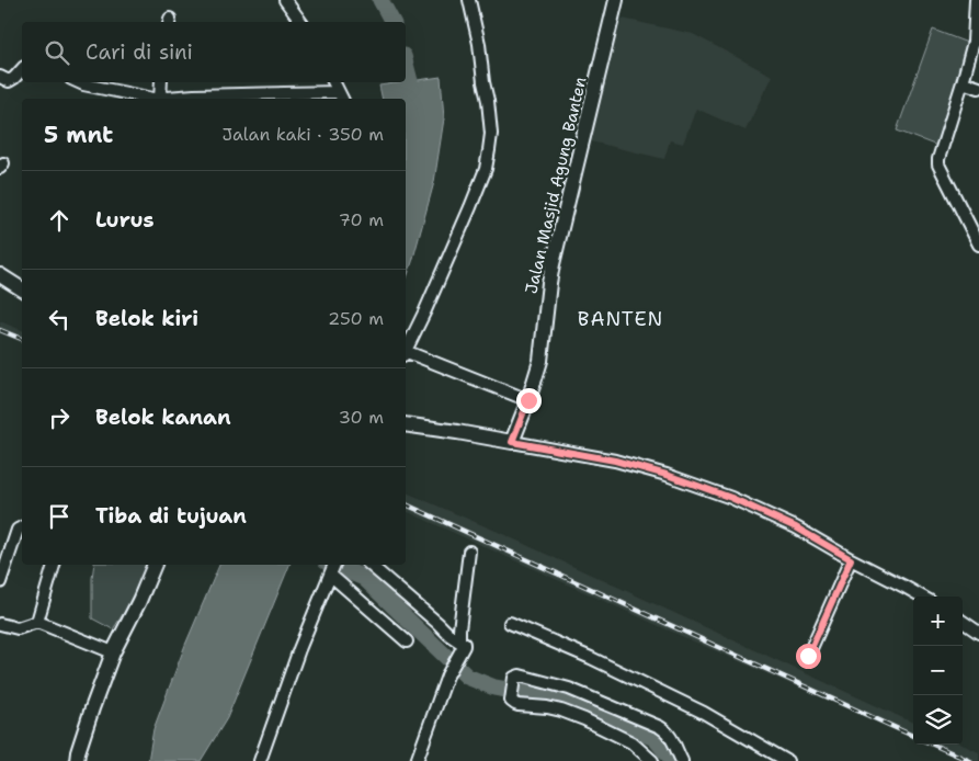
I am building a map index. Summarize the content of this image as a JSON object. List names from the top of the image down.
{
  "streets": {
    "main road": ["Jalan Masjid Agung Banten"]
  },
  "districts": ["BANTEN"],
  "page": {
    "search": "Cari di sini",
    "heading": ["5 mnt", "Jalan kaki · 350 m"],
    "list": [
      ["Lurus", "70 m"],
      ["Belok kiri", "250 m"],
      ["Belok kanan", "30 m"],
      "Tiba di tujuan"
    ],
    "map_buttons": ["+", "−"]
  }
}
